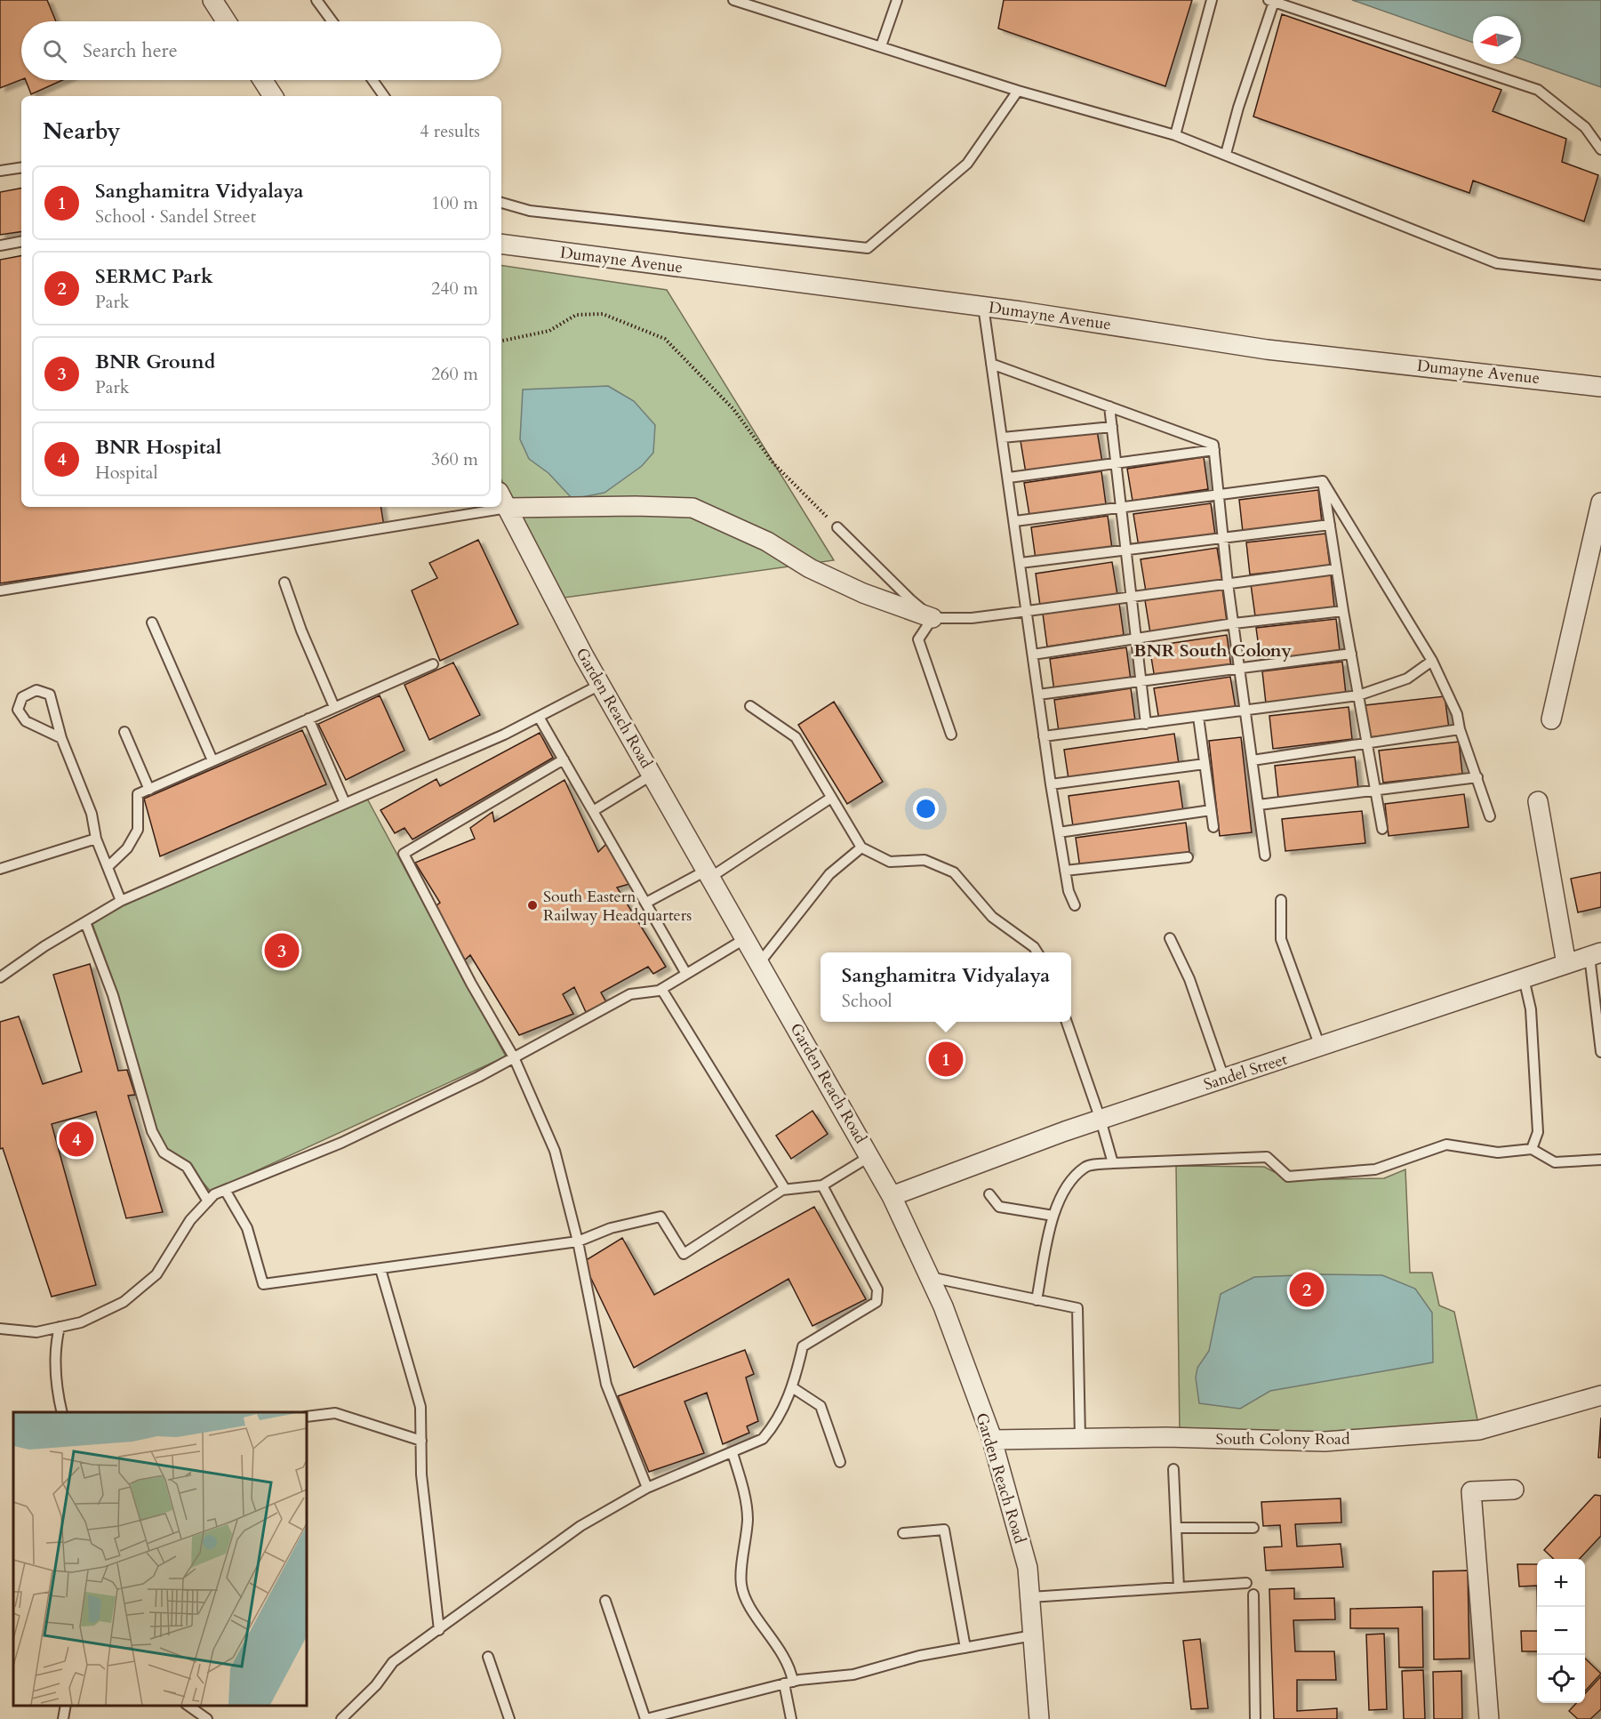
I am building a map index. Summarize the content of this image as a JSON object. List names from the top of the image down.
{
  "streets": {
    "street": [
      "Dumayne Avenue",
      "Garden Reach Road",
      "Sandel Street",
      "South Colony Road"
    ]
  },
  "crossings": [
    ["Garden Reach Road", "Sandel Street"],
    ["Garden Reach Road", "South Colony Road"]
  ],
  "districts": ["BNR South Colony"],
  "places": ["South Eastern Railway Headquarters"],
  "north": "left",
  "page": {
    "search": "Search here",
    "heading": ["Nearby", "4 results"],
    "list": [
      {
        "mark": "1",
        "name": "Sanghamitra Vidyalaya",
        "note": "School · Sandel Street",
        "value": "100 m"
      },
      {
        "mark": "2",
        "name": "SERMC Park",
        "note": "Park",
        "value": "240 m"
      },
      {
        "mark": "3",
        "name": "BNR Ground",
        "note": "Park",
        "value": "260 m"
      },
      {
        "mark": "4",
        "name": "BNR Hospital",
        "note": "Hospital",
        "value": "360 m"
      }
    ],
    "pins": [
      "3",
      "1",
      "4",
      "2"
    ],
    "popup": ["Sanghamitra Vidyalaya", "School"],
    "map_buttons": ["+", "−"]
  }
}
